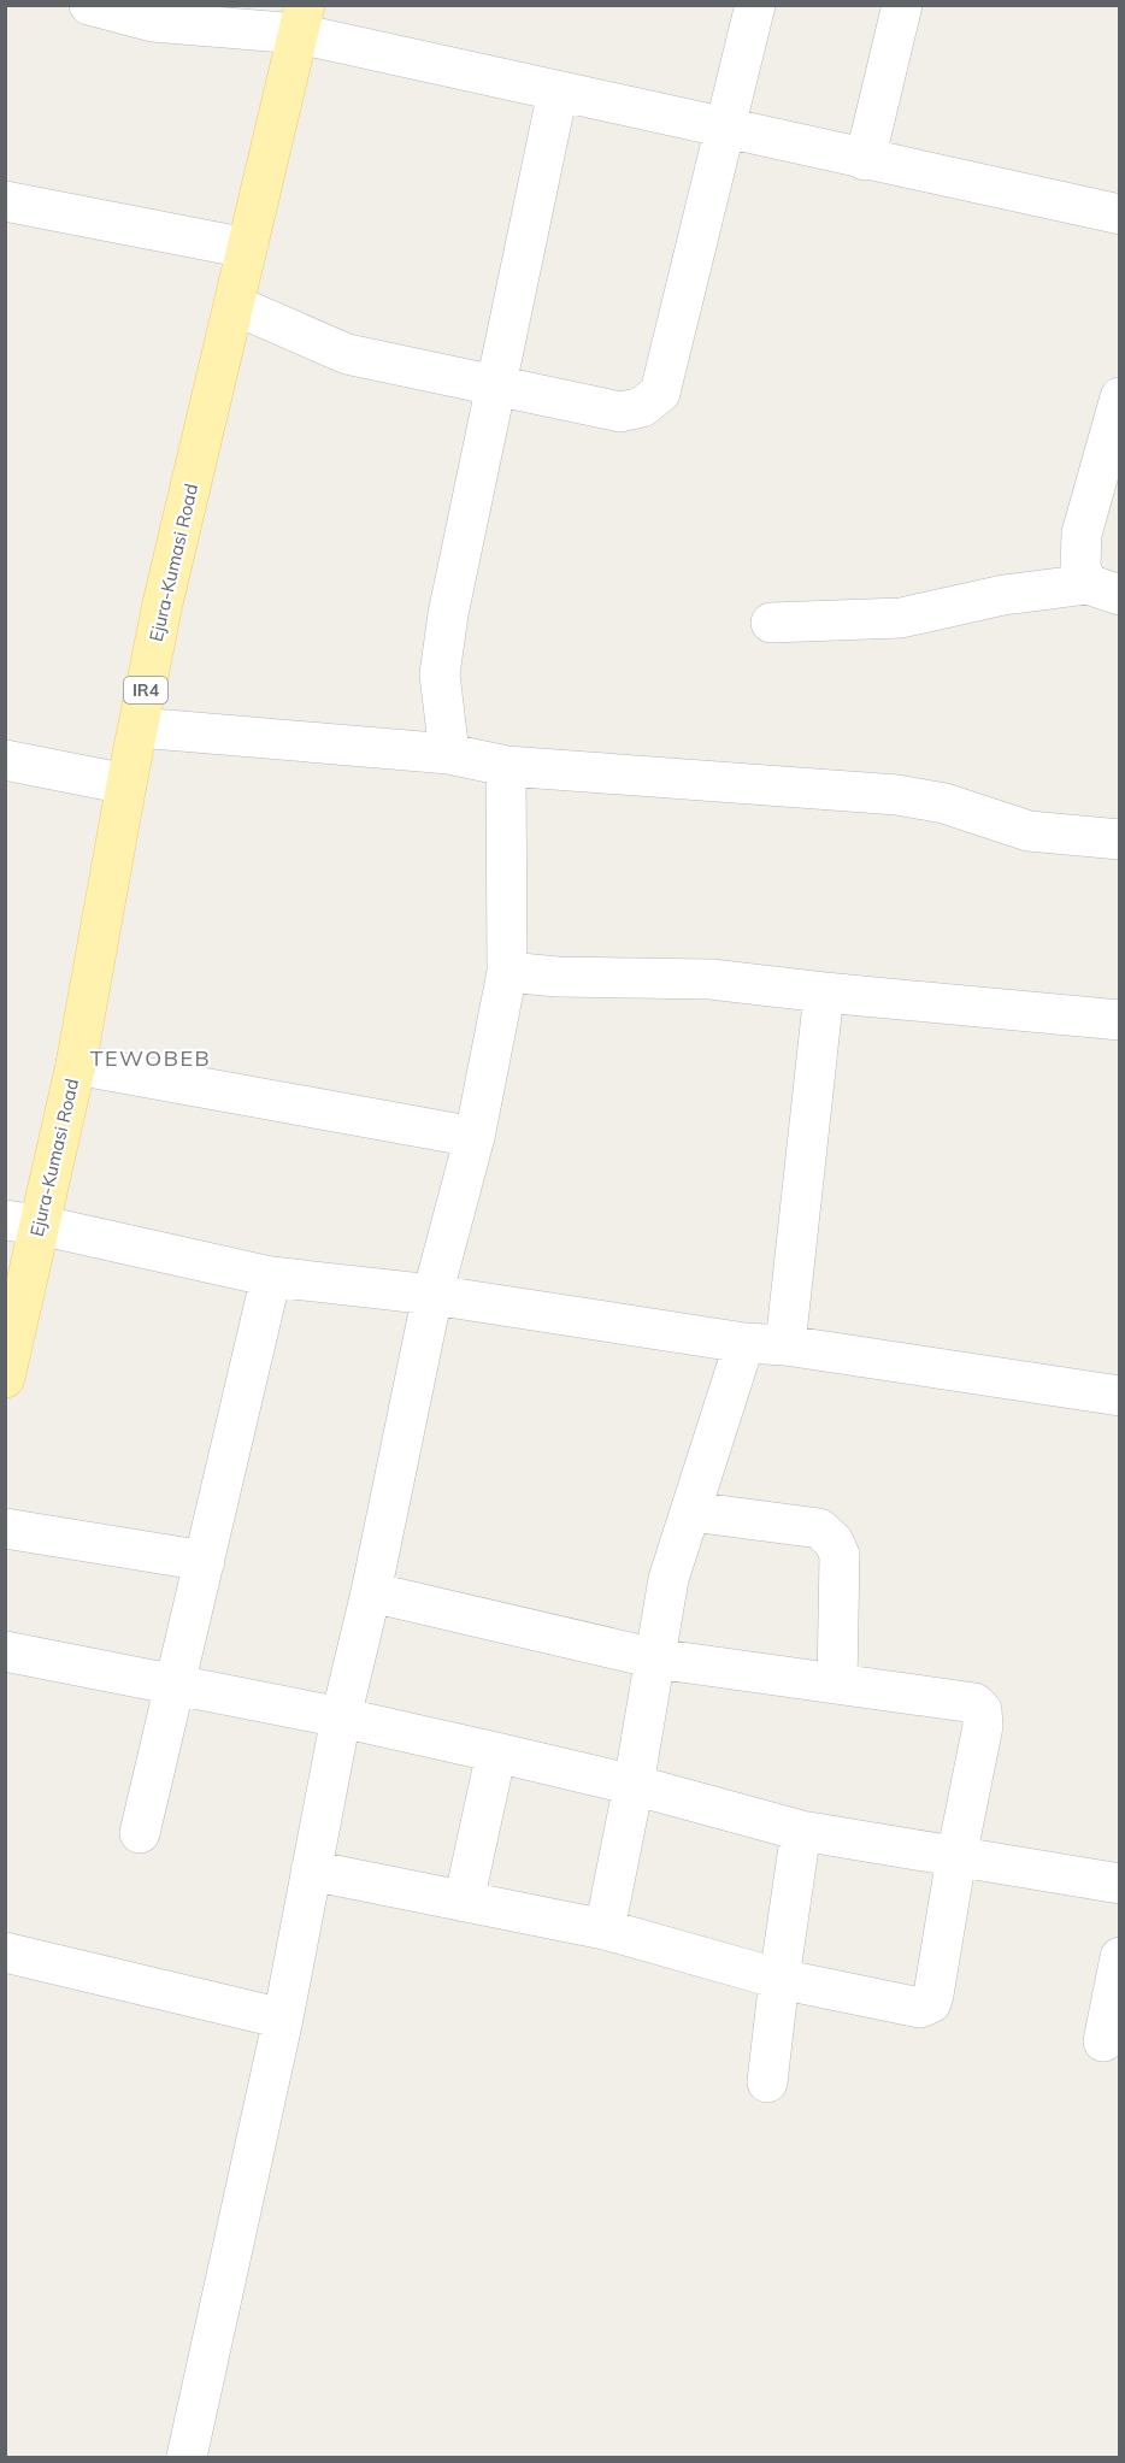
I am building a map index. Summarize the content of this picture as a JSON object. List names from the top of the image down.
{
  "streets": {
    "main road": ["Ejura-Kumasi Road", "IR4"]
  },
  "districts": ["TEWOBEB"]
}
